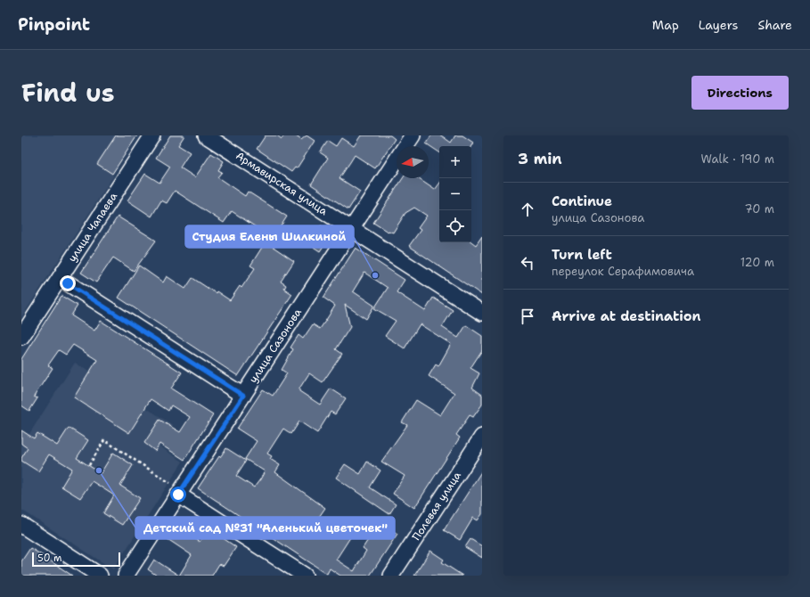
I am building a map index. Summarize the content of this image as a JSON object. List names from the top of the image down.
{
  "streets": {
    "street": [
      "Армавирская улица",
      "улица Чапаева",
      "улица Сазонова",
      "Полевая улица"
    ]
  },
  "crossings": [
    ["Армавирская улица", "улица Сазонова"]
  ],
  "places": ["Студия Елены Шилкиной", "Детский сад №31 \"Аленький цветочек\""],
  "scale_bar": "50 m",
  "north": "left",
  "page": {
    "header": "Pinpoint",
    "nav": ["Map", "Layers", "Share"],
    "title": "Find us",
    "buttons": "Directions",
    "heading": ["3 min", "Walk · 190 m"],
    "map_buttons": ["+", "−"],
    "list": [
      ["Continue", "улица Сазонова", "70 m"],
      ["Turn left", "переулок Серафимовича", "120 m"],
      "Arrive at destination"
    ],
    "scale": "50 m"
  }
}
